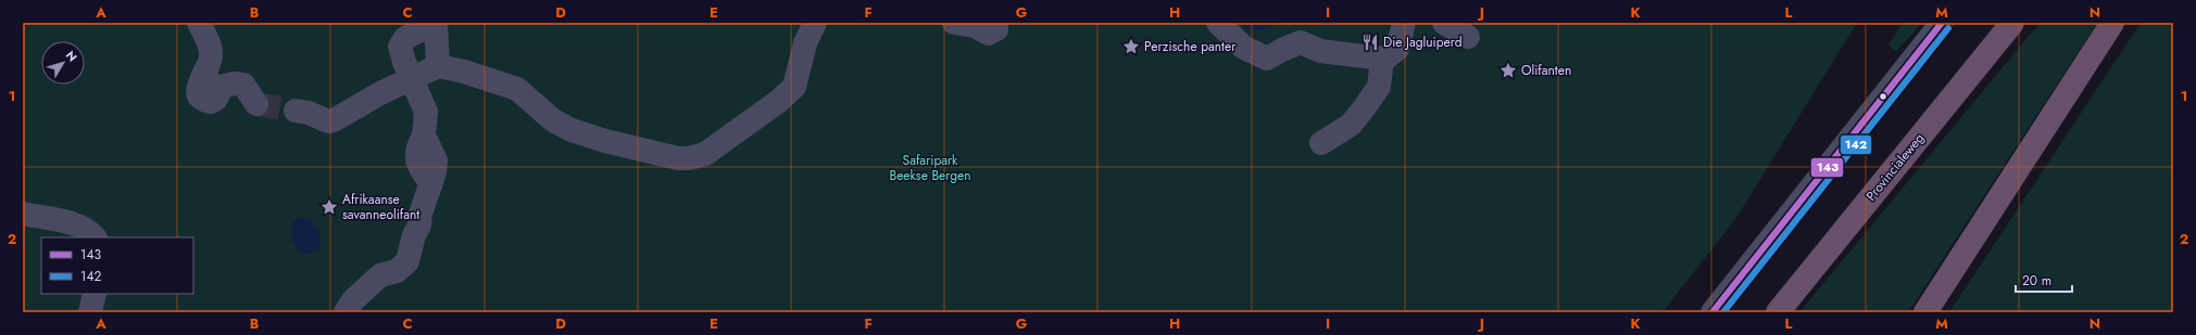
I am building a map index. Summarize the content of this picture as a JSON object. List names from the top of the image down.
{
  "streets": {
    "highway": ["Provincialeweg"]
  },
  "parks": ["Safaripark Beekse Bergen"],
  "places": {
    "restaurant": ["Die Jagluiperd"],
    "place": ["Perzische panter", "Olifanten", "Afrikaanse savanneolifant"]
  },
  "lines": ["transit line 143", "transit line 142"],
  "legend": ["143", "142"],
  "scale_bar": "20 m",
  "north": "top right",
  "grid": {
    "columns": [
      "A",
      "B",
      "C",
      "D",
      "E",
      "F",
      "G",
      "H",
      "I",
      "J",
      "K",
      "L",
      "M",
      "N"
    ],
    "rows": ["1", "2"]
  }
}
